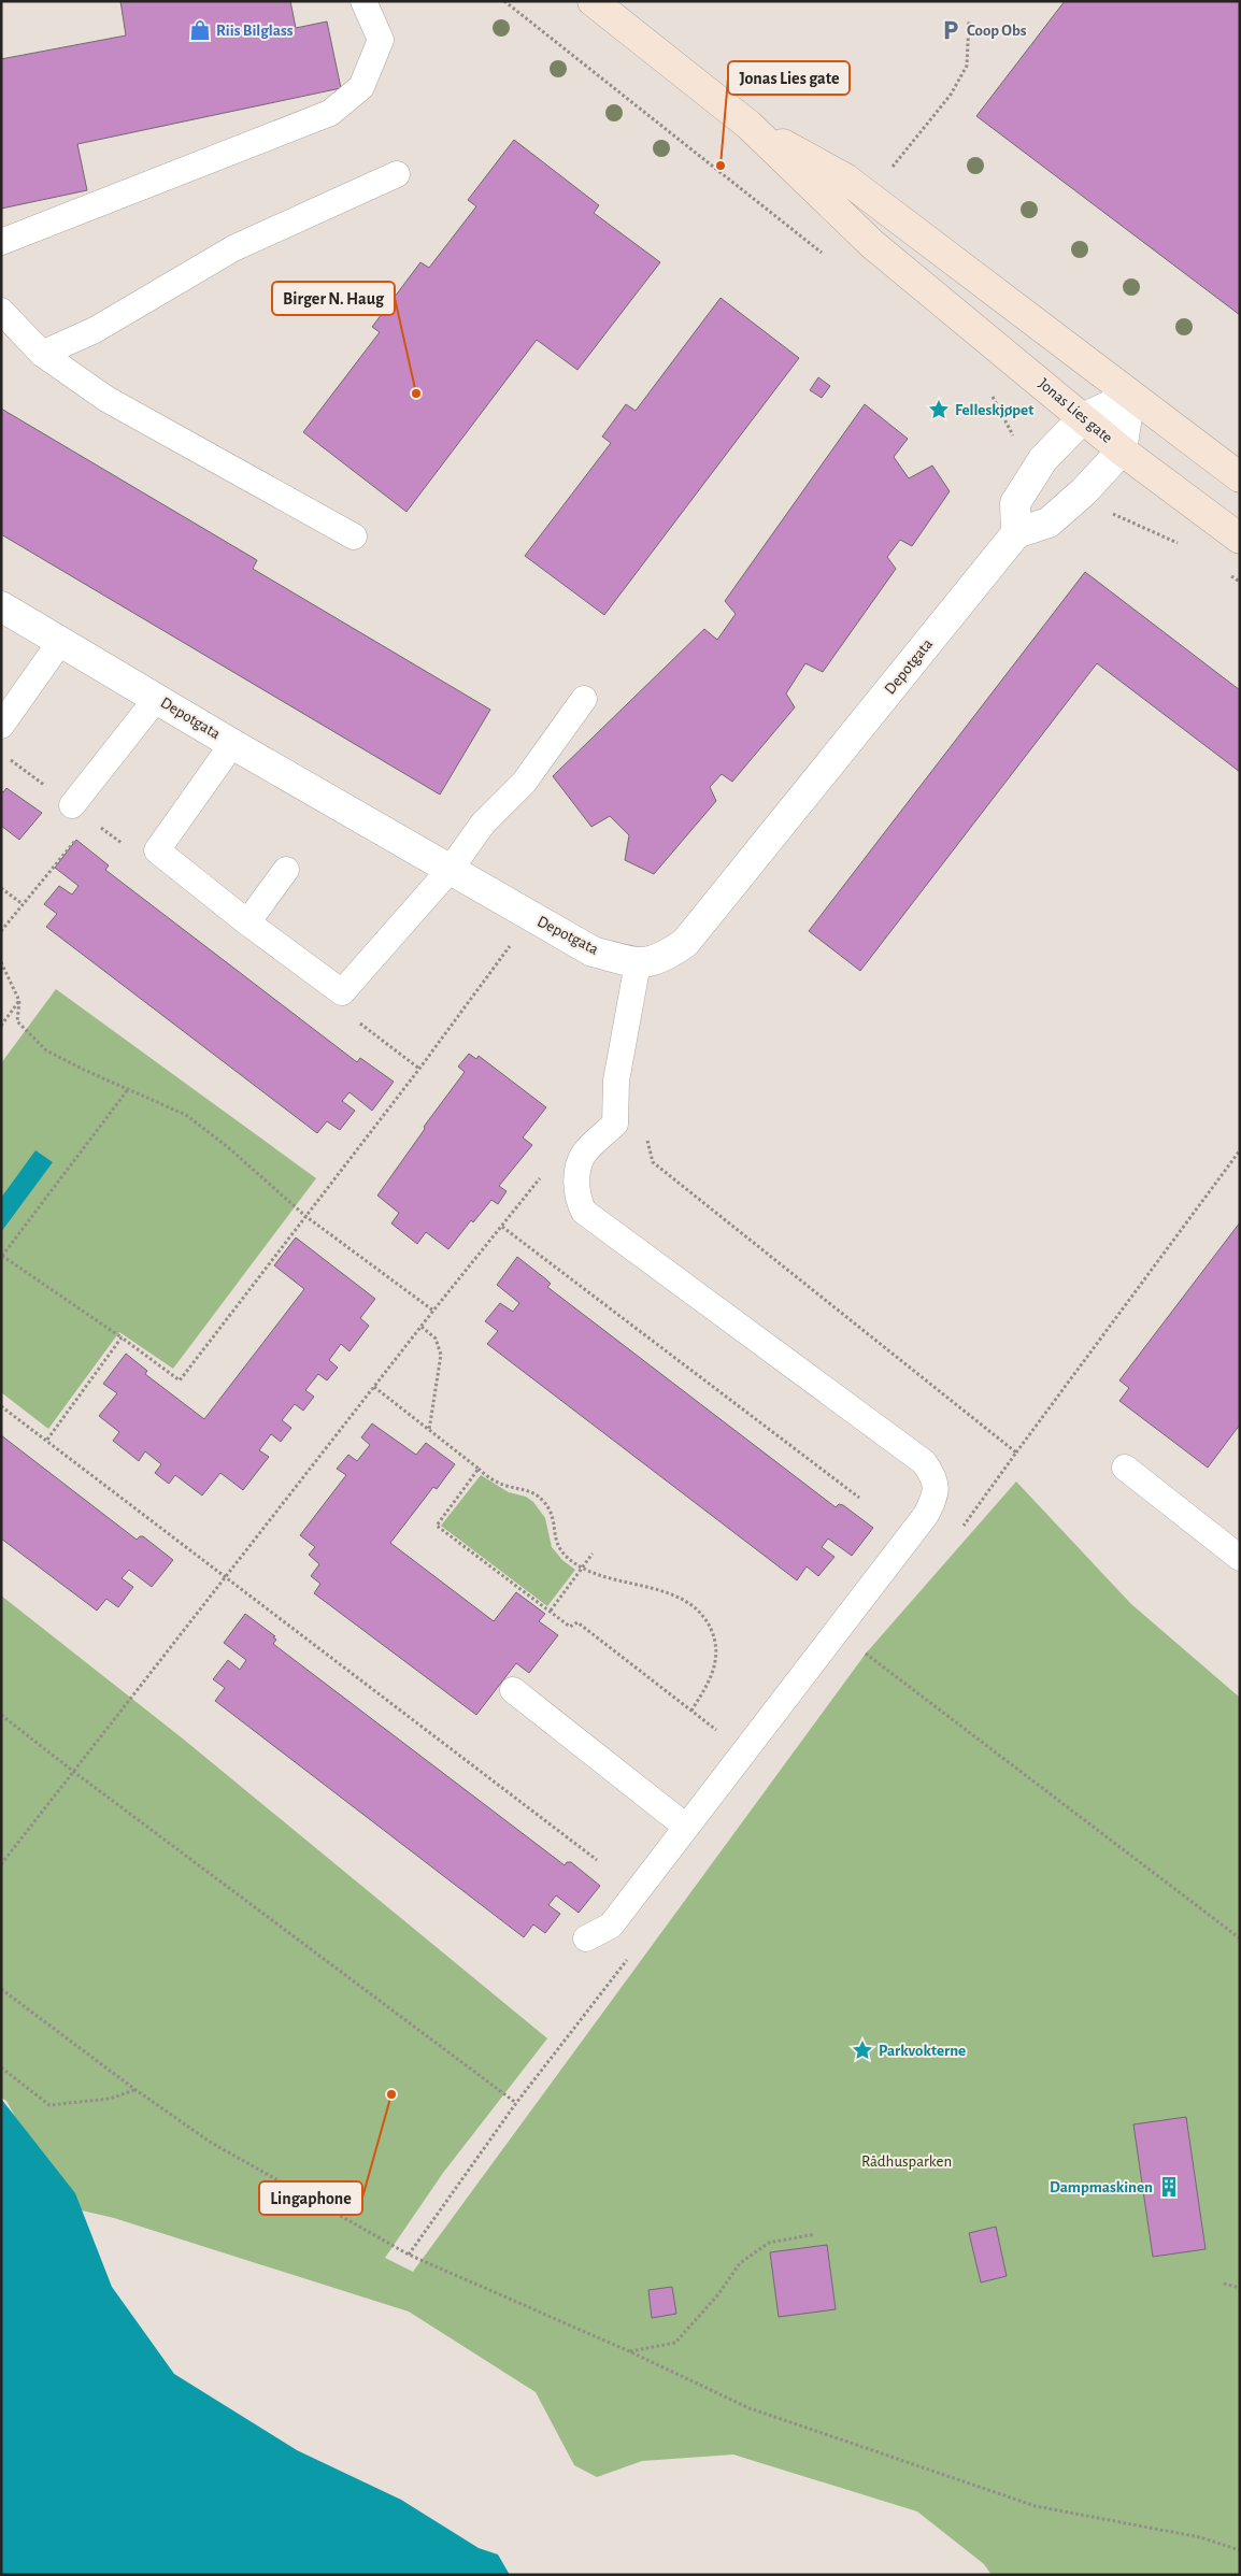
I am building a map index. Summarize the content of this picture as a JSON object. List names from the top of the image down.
{
  "streets": {
    "main road": ["Jonas Lies gate"],
    "street": ["Depotgata"]
  },
  "parks": ["Rådhusparken"],
  "places": {
    "shop": ["Riis Bilglass"],
    "parking": ["Coop Obs"],
    "other": ["Jonas Lies gate", "Birger N. Haug", "Lingaphone"],
    "place": ["Felleskjøpet", "Parkvokterne"],
    "building": ["Dampmaskinen"]
  }
}
